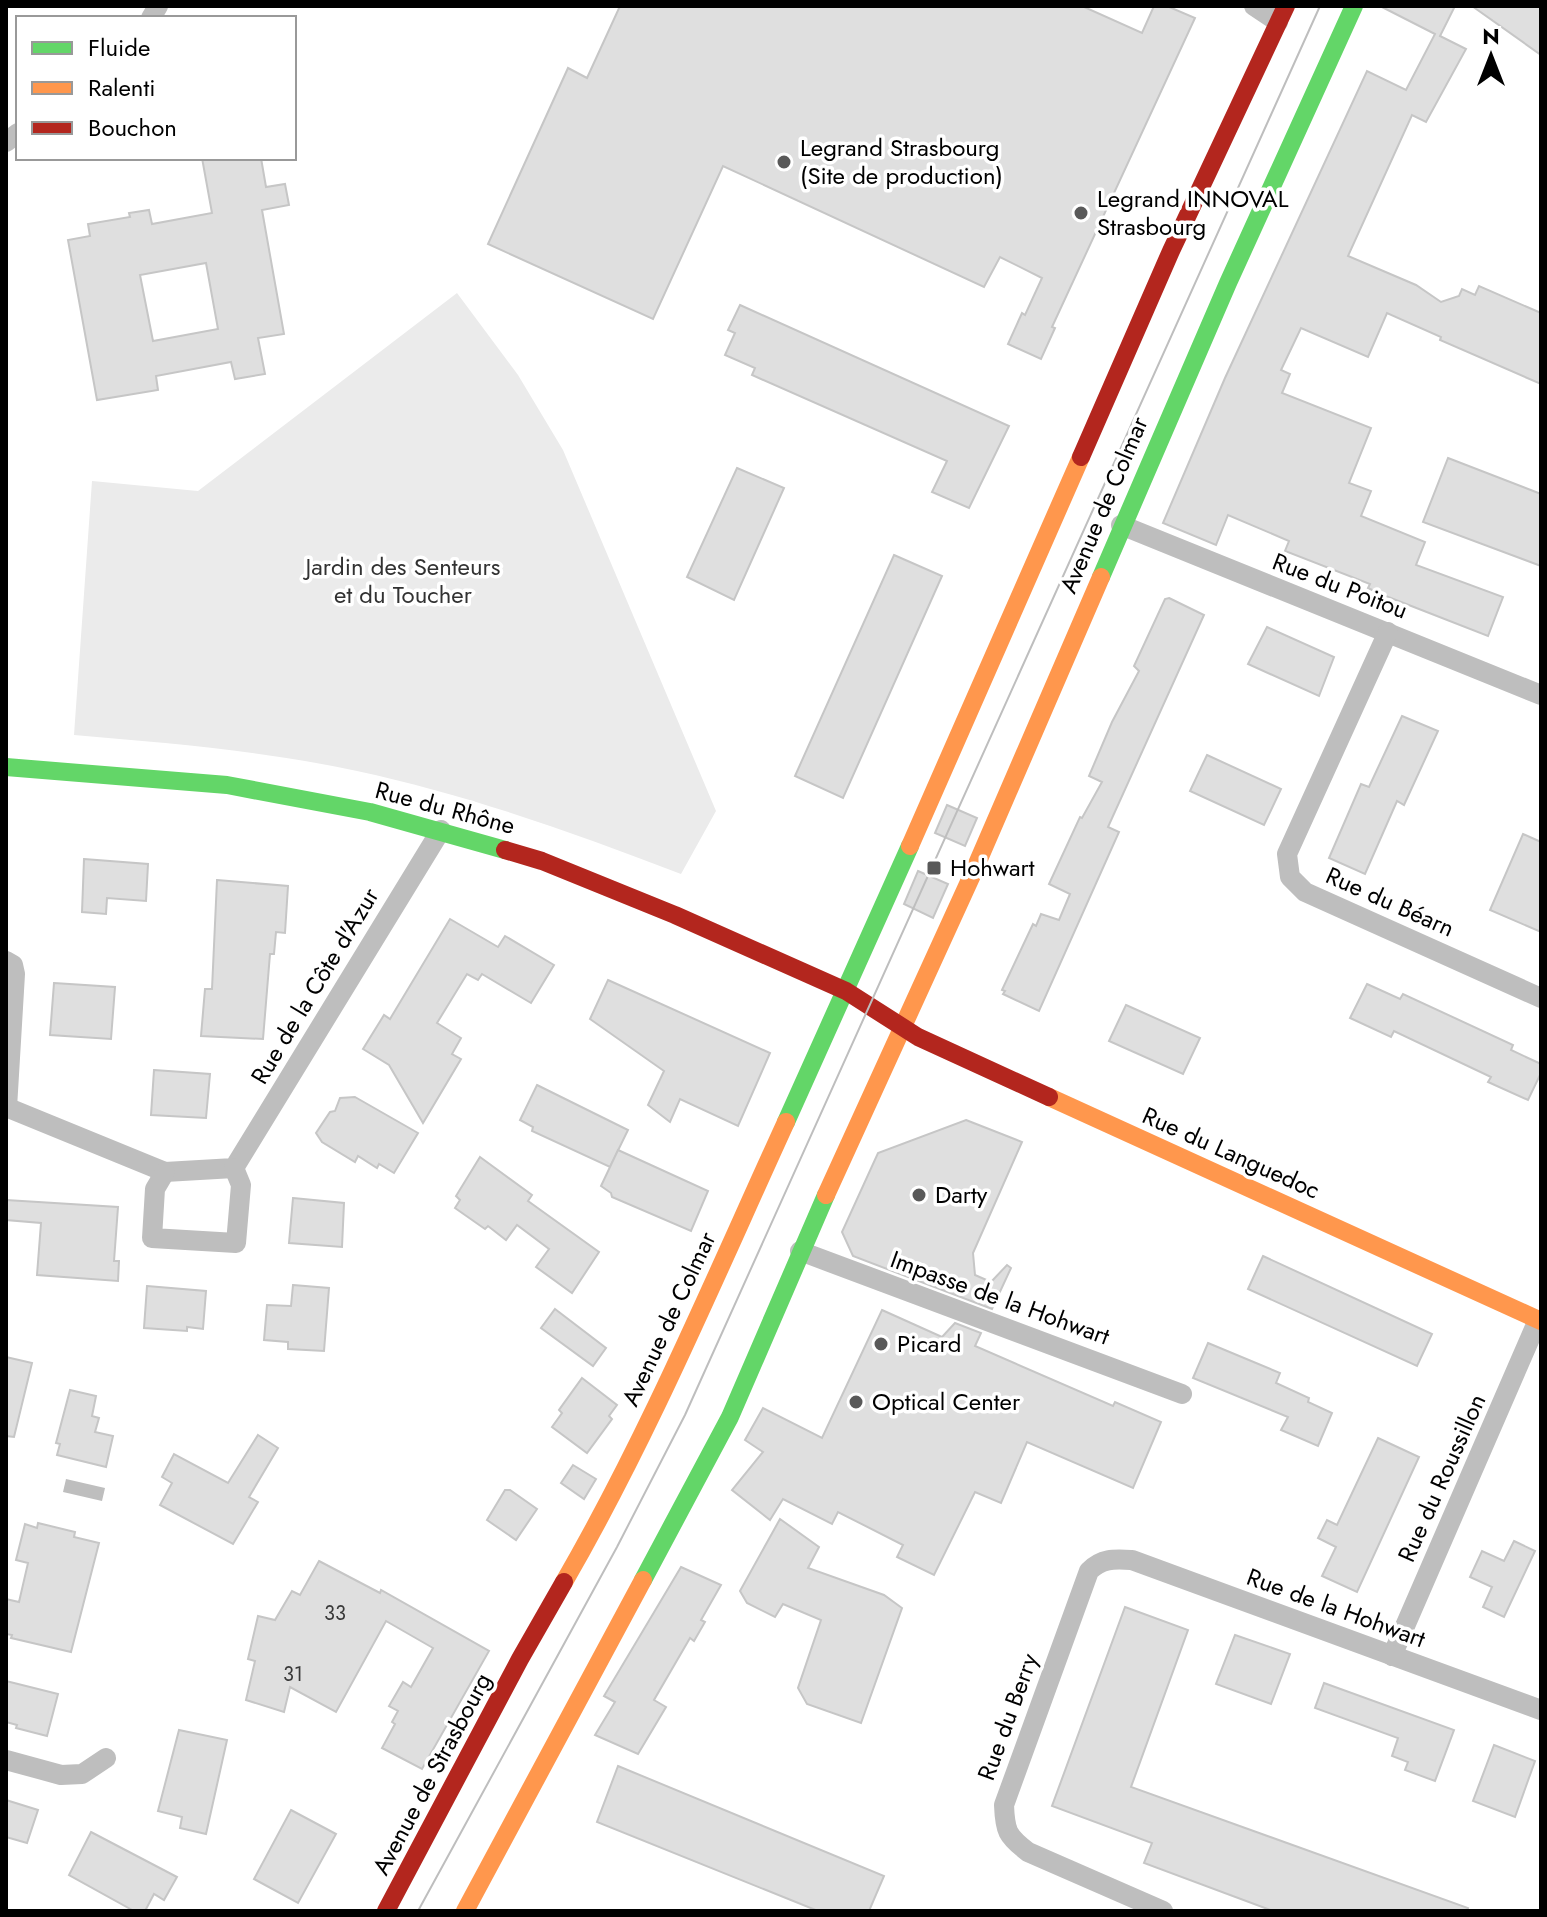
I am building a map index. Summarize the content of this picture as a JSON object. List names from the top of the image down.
{
  "streets": {
    "main road": [
      "Avenue de Colmar",
      "Rue du Rhône",
      "Rue du Languedoc",
      "Avenue de Strasbourg"
    ],
    "street": [
      "Rue du Poitou",
      "Rue du Béarn",
      "Rue de la Côte d'Azur",
      "Impasse de la Hohwart",
      "Rue du Roussillon",
      "Rue de la Hohwart",
      "Rue du Berry"
    ]
  },
  "crossings": [
    ["Avenue de Colmar", "Rue du Poitou"],
    ["Avenue de Colmar", "Rue du Rhône"],
    ["Avenue de Colmar", "Rue du Languedoc"],
    ["Avenue de Colmar", "Impasse de la Hohwart"],
    ["Avenue de Colmar", "Avenue de Strasbourg"],
    ["Rue du Poitou", "Rue du Béarn"],
    ["Rue du Rhône", "Rue de la Côte d'Azur"],
    ["Rue du Languedoc", "Rue du Roussillon"],
    ["Rue du Roussillon", "Rue de la Hohwart"],
    ["Rue de la Hohwart", "Rue du Berry"]
  ],
  "parks": ["Jardin des Senteurs et du Toucher"],
  "places": {
    "other": [
      "Legrand Strasbourg (Site de production)",
      "Legrand INNOVAL Strasbourg",
      "Darty",
      "Picard",
      "Optical Center"
    ],
    "transit": ["Hohwart"]
  },
  "house_numbers": ["33", "31"],
  "legend": ["Fluide", "Ralenti", "Bouchon"],
  "north": "top"
}
